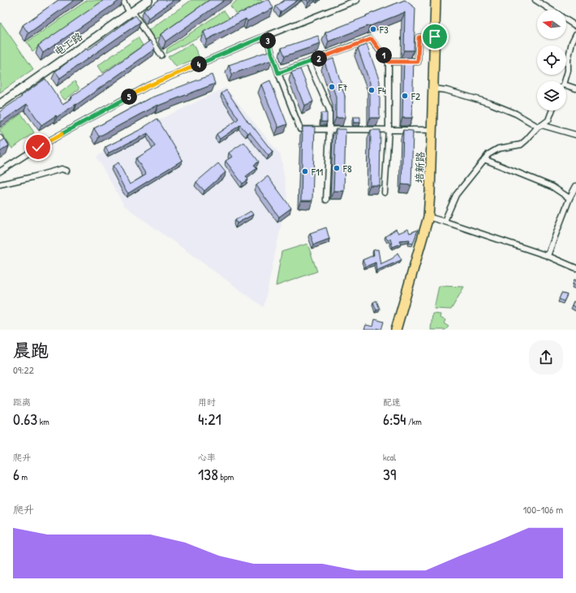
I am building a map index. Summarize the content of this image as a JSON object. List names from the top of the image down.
{
  "streets": {
    "highway": ["培新路"],
    "street": ["电工路"]
  },
  "places": [
    "F3",
    "F7",
    "F4",
    "F2",
    "F8",
    "F11"
  ],
  "north": "left",
  "page": {
    "pins": [
      "3",
      "1",
      "2",
      "4",
      "5"
    ],
    "heading": ["晨跑", "09:22"],
    "stats": [
      ["距离", "0.63 km"],
      ["用时", "4:21"],
      ["配速", "6:54 /km"],
      ["爬升", "6 m"],
      ["心率", "138 bpm"],
      ["kcal", "39"]
    ],
    "chart": ["爬升", "100–106 m"]
  }
}
